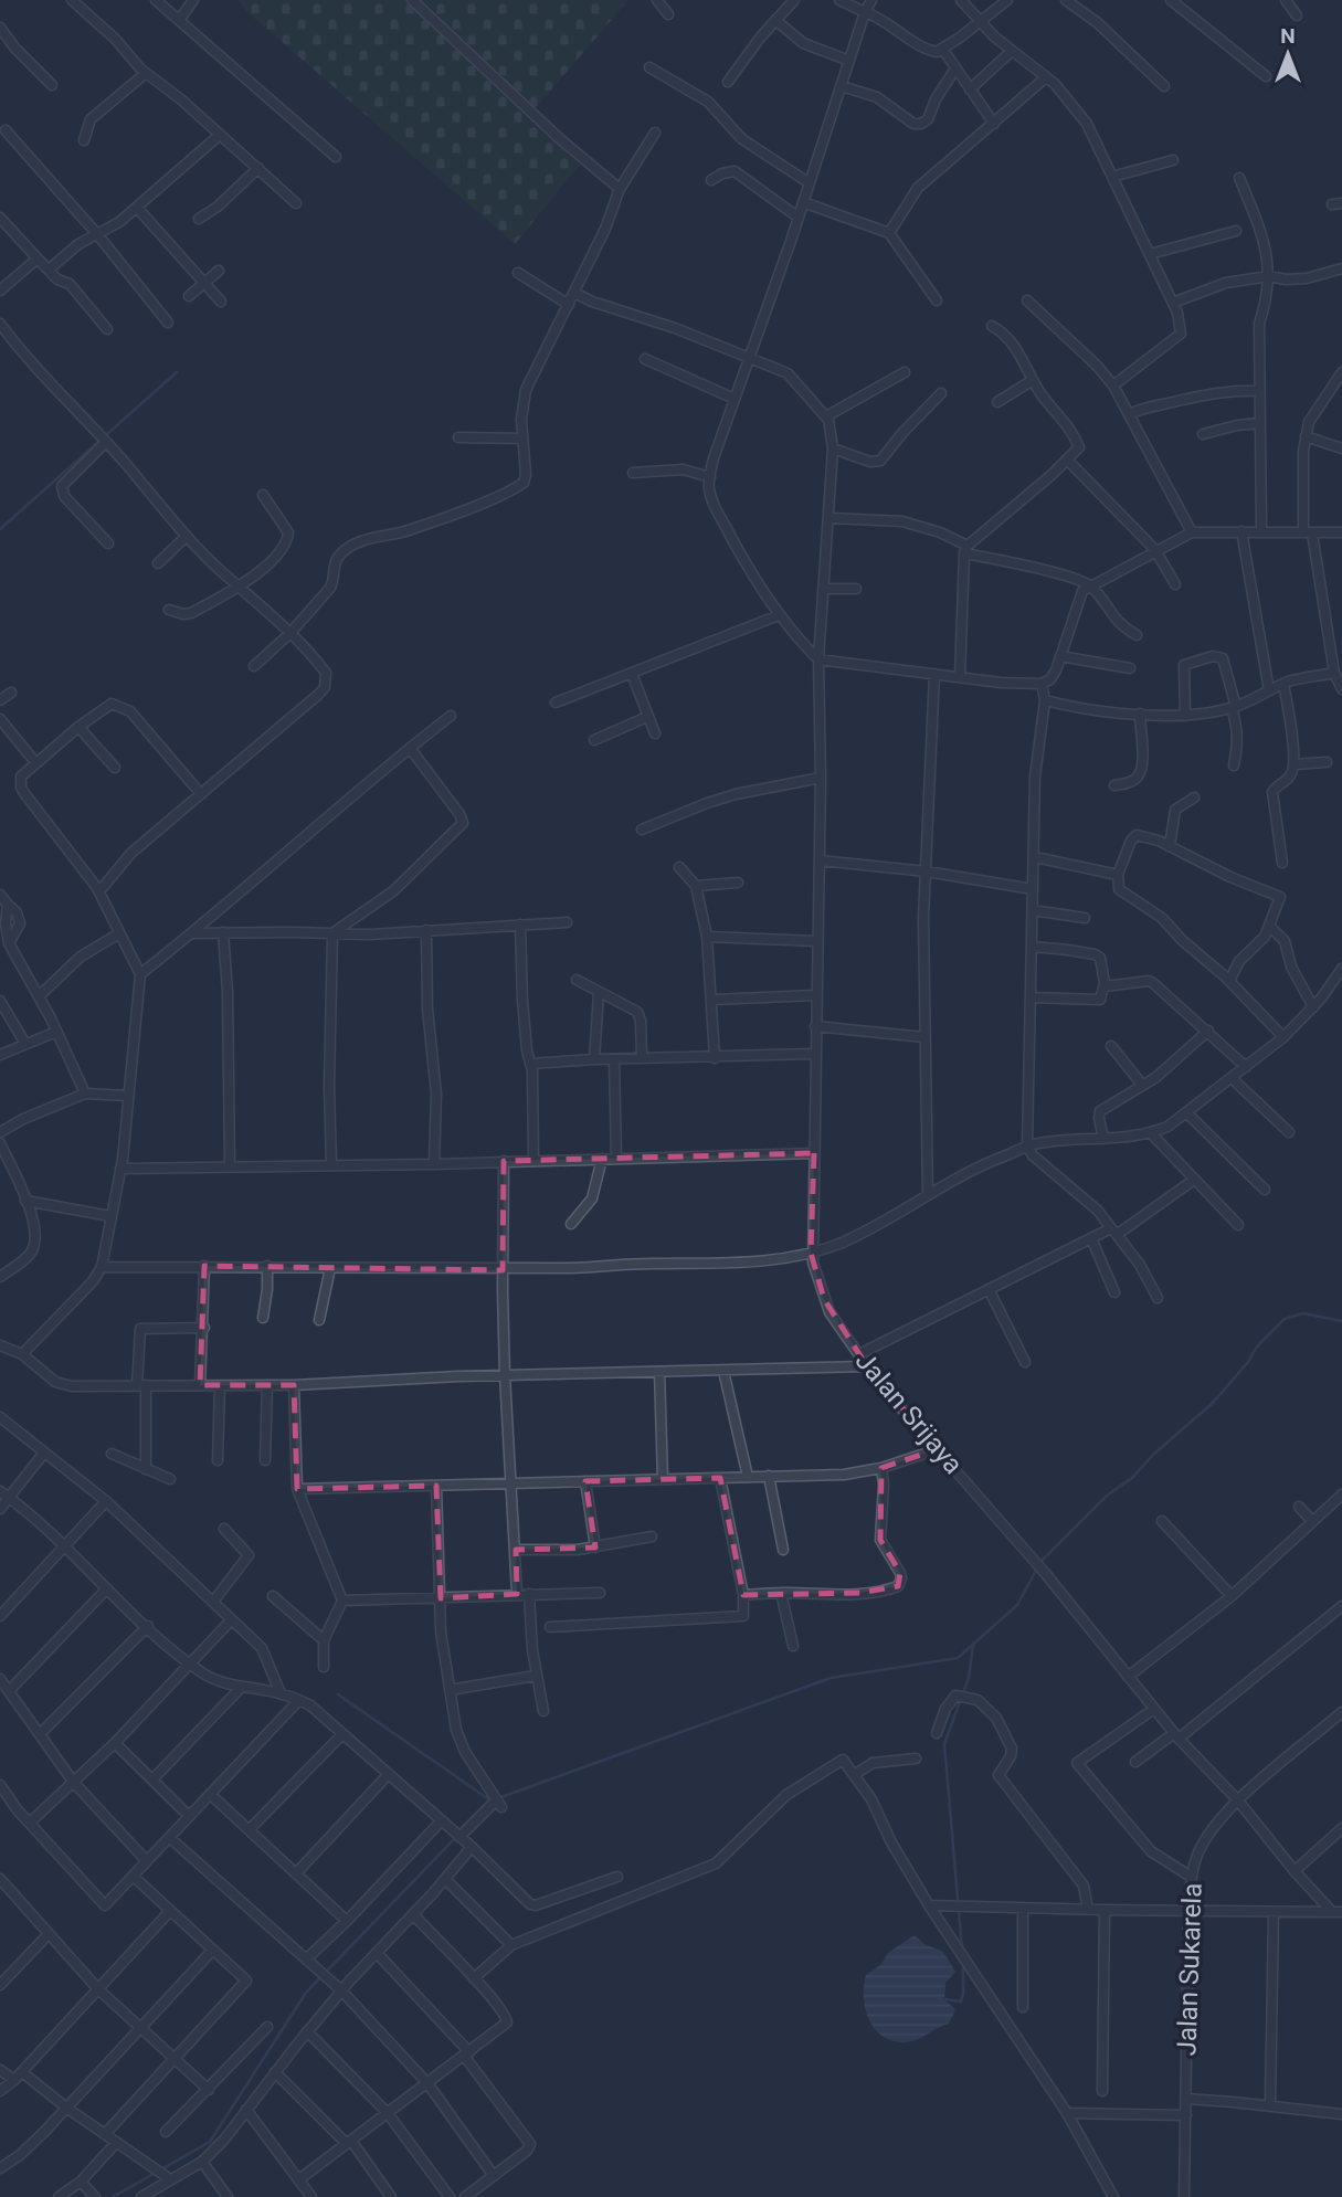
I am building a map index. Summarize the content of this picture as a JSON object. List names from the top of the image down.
{
  "streets": {
    "street": ["Jalan Srijaya", "Jalan Sukarela"]
  },
  "north": "top"
}
